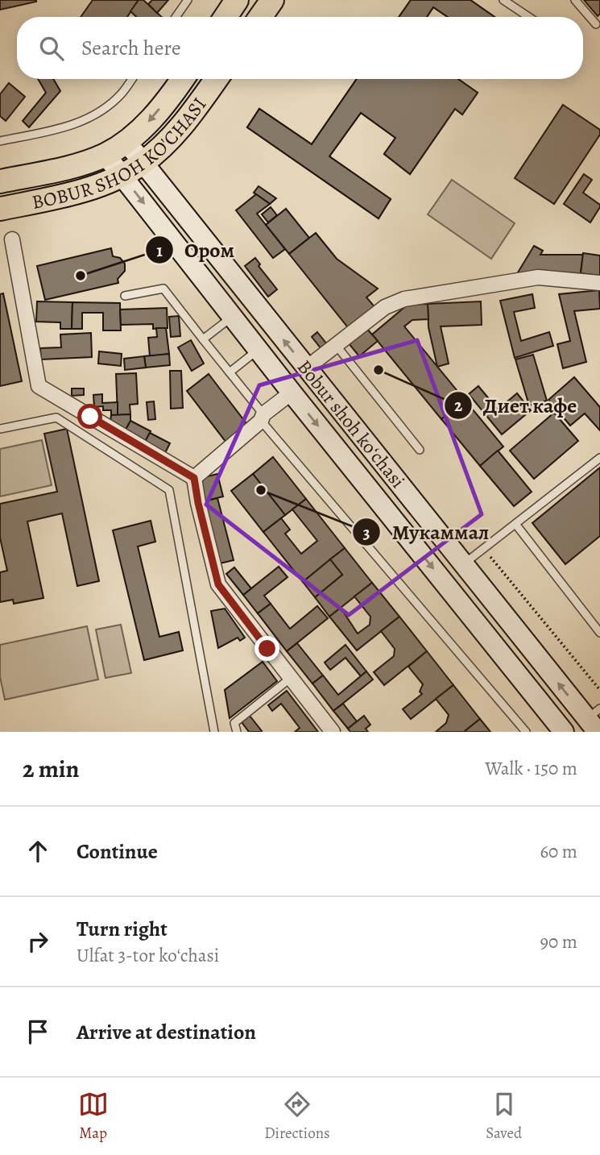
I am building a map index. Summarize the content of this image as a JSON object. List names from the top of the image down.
{
  "streets": {
    "main road": ["BOBUR SHOH KO'CHASI", "Bobur shoh koʻchasi"]
  },
  "crossings": [
    ["BOBUR SHOH KO'CHASI", "Bobur shoh koʻchasi"]
  ],
  "places": ["Ором", "Диет кафе", "Мукаммал"],
  "page": {
    "search": "Search here",
    "heading": ["2 min", "Walk · 150 m"],
    "list": [
      ["Continue", "60 m"],
      ["Turn right", "Ulfat 3-tor koʻchasi", "90 m"],
      "Arrive at destination"
    ],
    "nav": ["Map", "Directions", "Saved"]
  }
}
